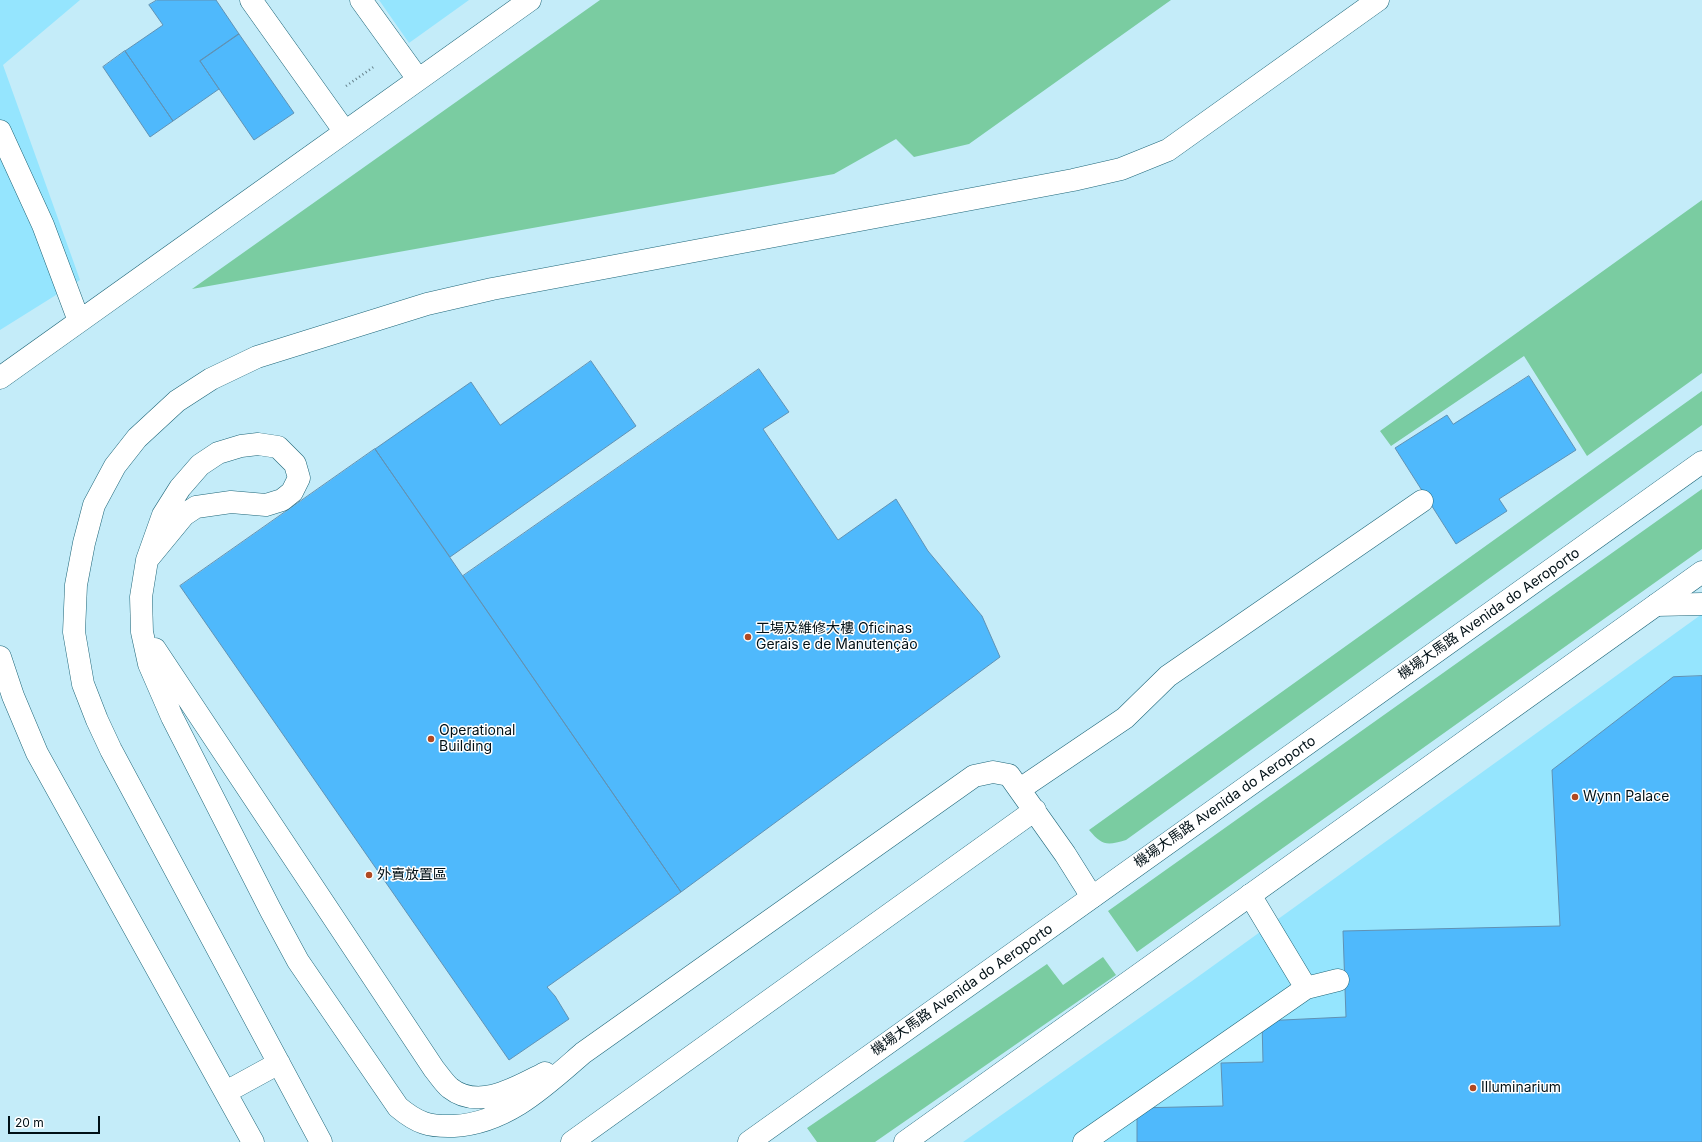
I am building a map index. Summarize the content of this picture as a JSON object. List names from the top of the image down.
{
  "streets": {
    "main road": ["機場大馬路 Avenida do Aeroporto"]
  },
  "places": [
    "工場及維修大樓 Oficinas Gerais e de Manutenção",
    "Operational Building",
    "Wynn Palace",
    "外賣放置區",
    "Illuminarium"
  ],
  "scale_bar": "20 m"
}
